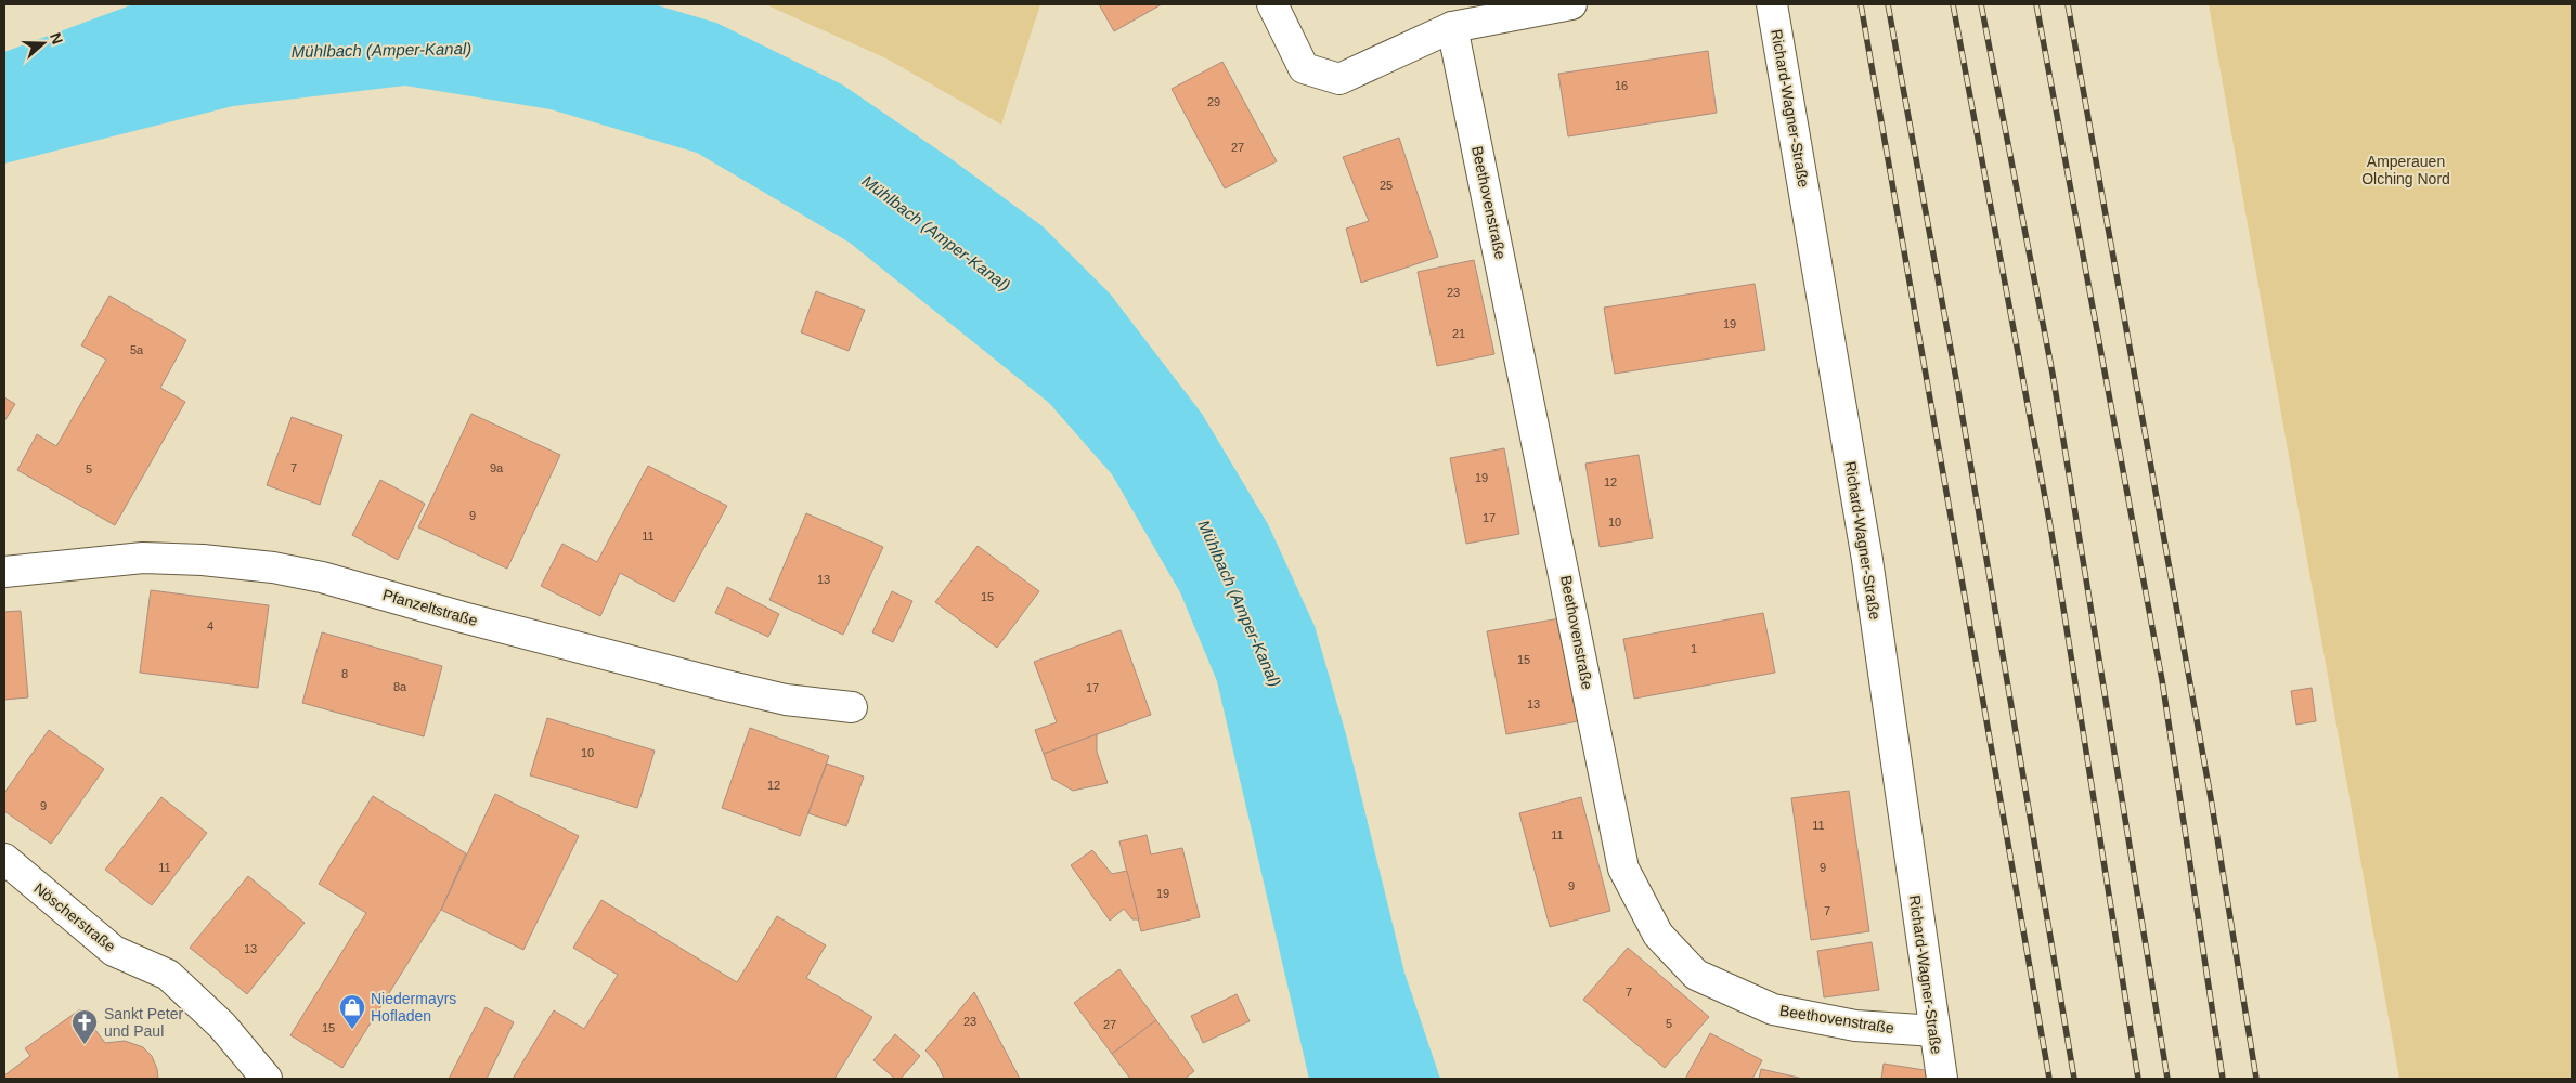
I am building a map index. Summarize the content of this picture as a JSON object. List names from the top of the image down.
{
  "streets": {
    "street": [
      "Richard-Wagner-Straße",
      "Beethovenstraße",
      "Pfanzeltstraße",
      "Nöscherstraße"
    ]
  },
  "crossings": [
    ["Richard-Wagner-Straße", "Beethovenstraße"]
  ],
  "water": ["Mühlbach (Amper-Kanal)"],
  "parks": ["Amperauen Olching Nord"],
  "places": {
    "shop": ["Niedermayrs Hofladen"],
    "church": ["Sankt Peter und Paul"]
  },
  "house_numbers": [
    "16",
    "29",
    "27",
    "25",
    "23",
    "19",
    "21",
    "5a",
    "7",
    "9a",
    "5",
    "19",
    "12",
    "9",
    "17",
    "10",
    "11",
    "13",
    "15",
    "4",
    "1",
    "15",
    "8",
    "8a",
    "17",
    "13",
    "10",
    "12",
    "9",
    "11",
    "11",
    "11",
    "9",
    "9",
    "19",
    "7",
    "13",
    "7",
    "23",
    "5",
    "27",
    "15"
  ],
  "north": "right"
}
